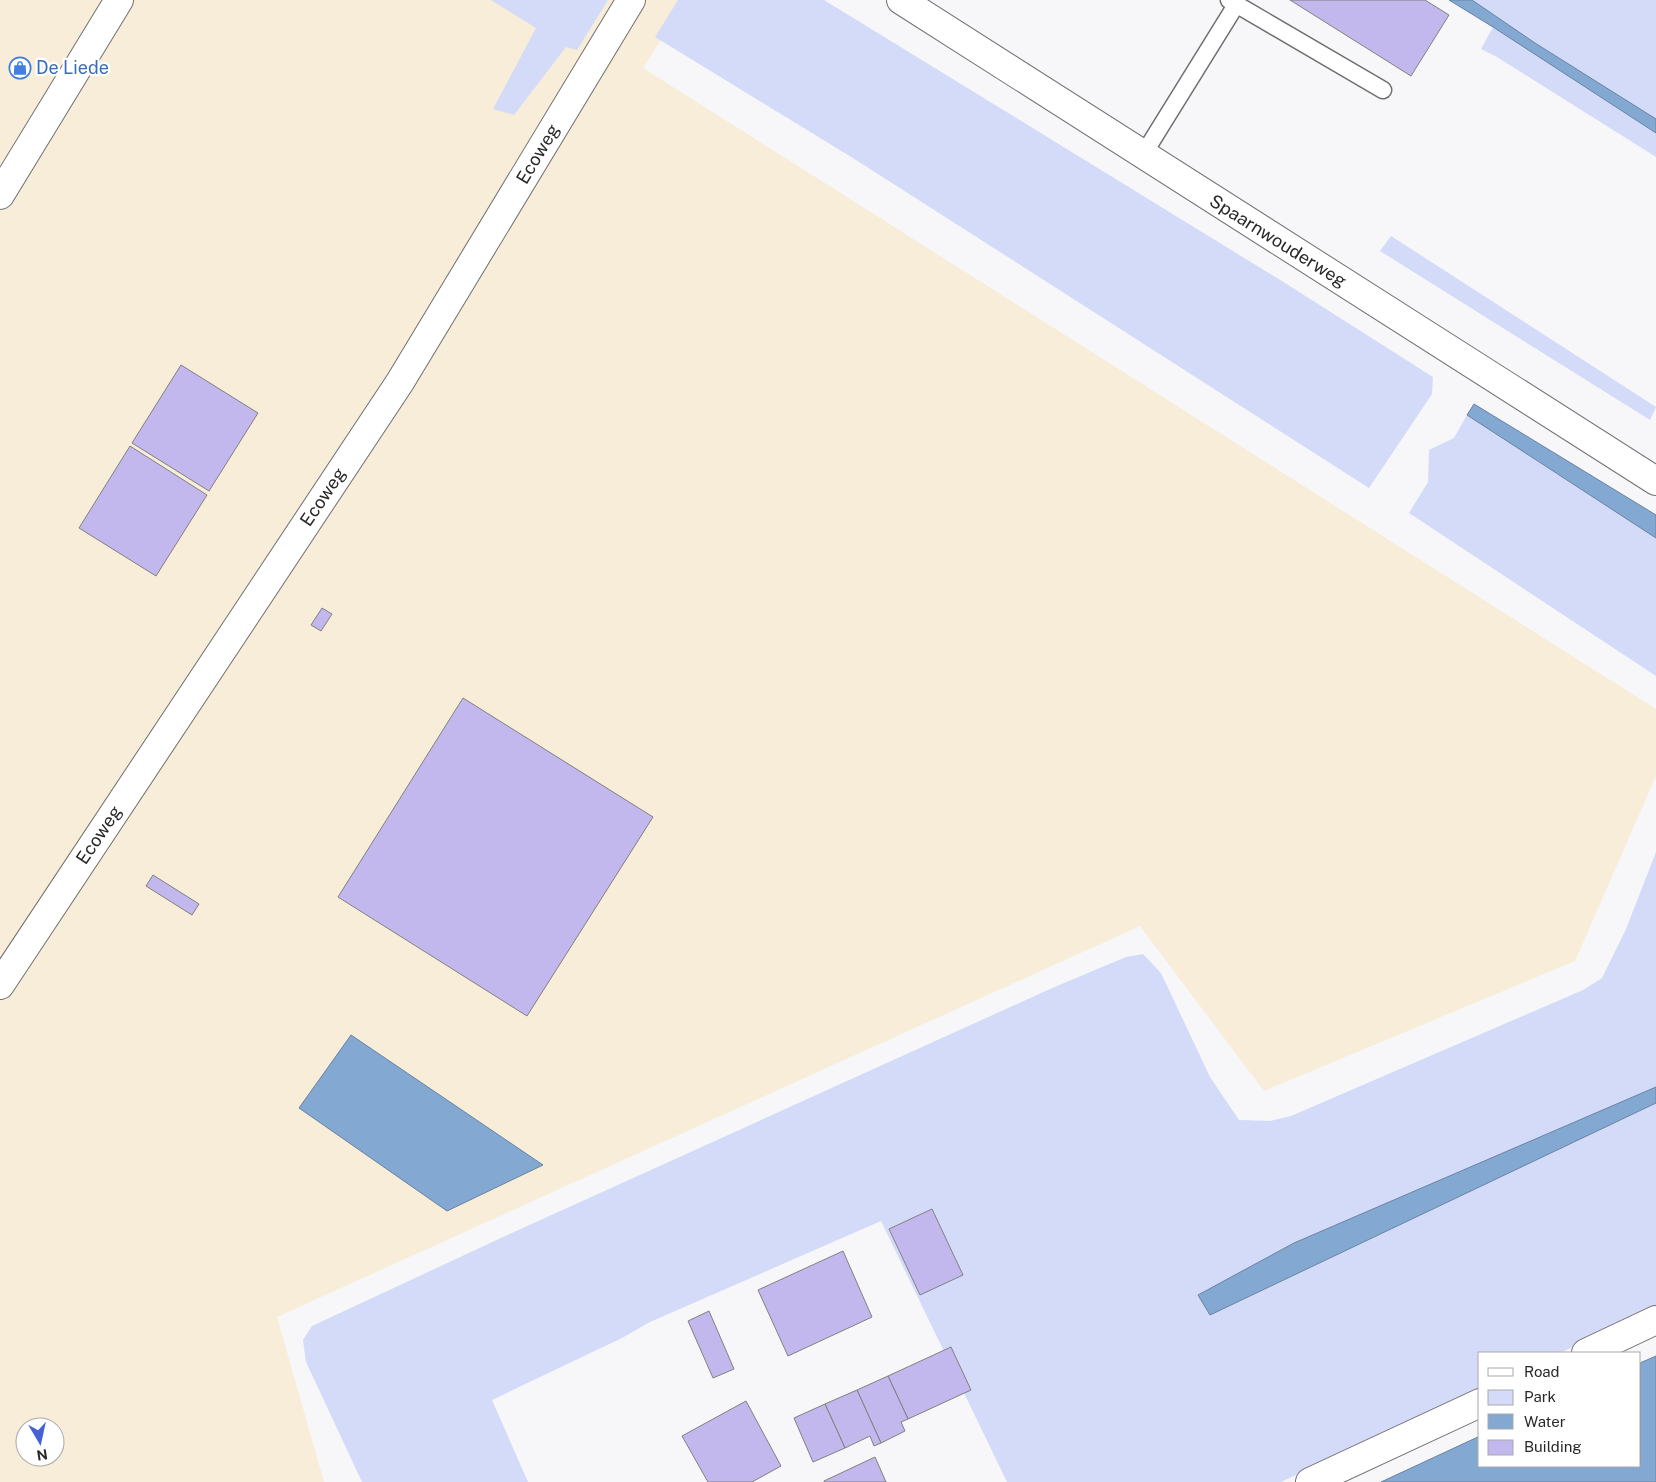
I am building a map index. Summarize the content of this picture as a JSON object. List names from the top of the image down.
{
  "streets": {
    "street": ["Ecoweg", "Spaarnwouderweg"]
  },
  "places": {
    "shop": ["De Liede"]
  },
  "legend": [
    "Road",
    "Park",
    "Water",
    "Building"
  ],
  "north": "bottom"
}
